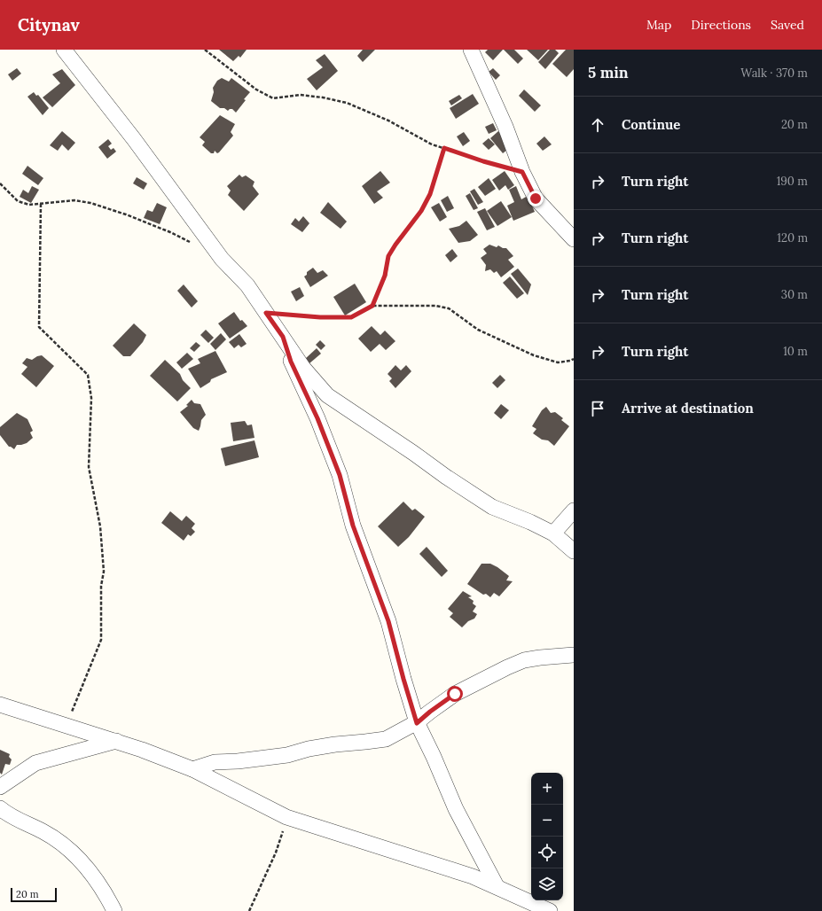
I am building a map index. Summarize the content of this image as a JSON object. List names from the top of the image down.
{
  "scale_bar": "20 m",
  "page": {
    "header": "Citynav",
    "nav": ["Map", "Directions", "Saved"],
    "heading": ["5 min", "Walk · 370 m"],
    "list": [
      ["Continue", "20 m"],
      ["Turn right", "190 m"],
      ["Turn right", "120 m"],
      ["Turn right", "30 m"],
      ["Turn right", "10 m"],
      "Arrive at destination"
    ],
    "map_buttons": ["+", "−"],
    "scale": "20 m"
  }
}
